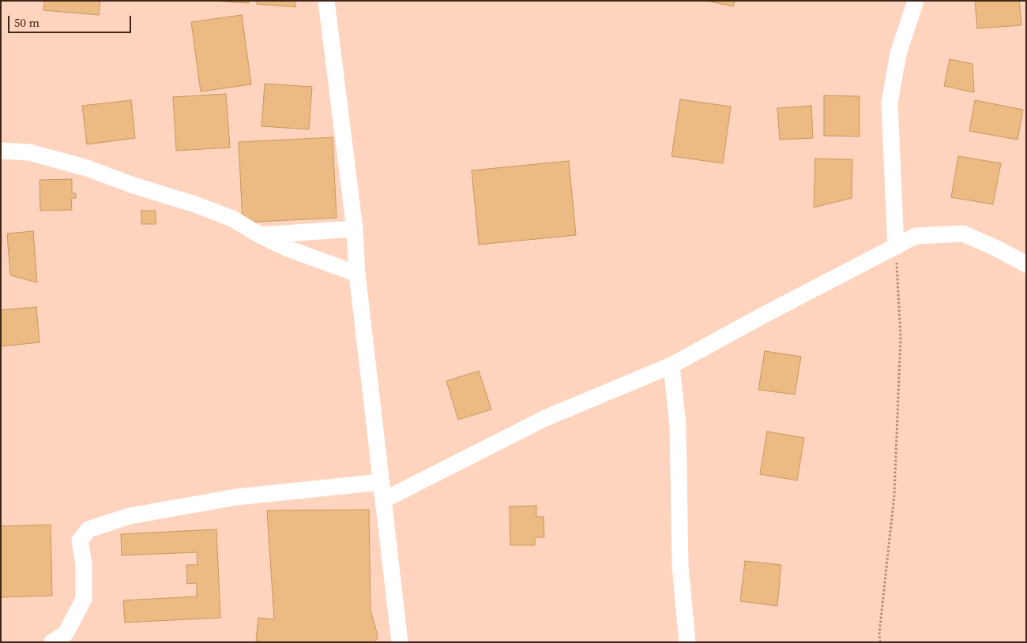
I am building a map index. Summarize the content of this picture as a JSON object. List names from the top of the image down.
{
  "scale_bar": "50 m"
}
